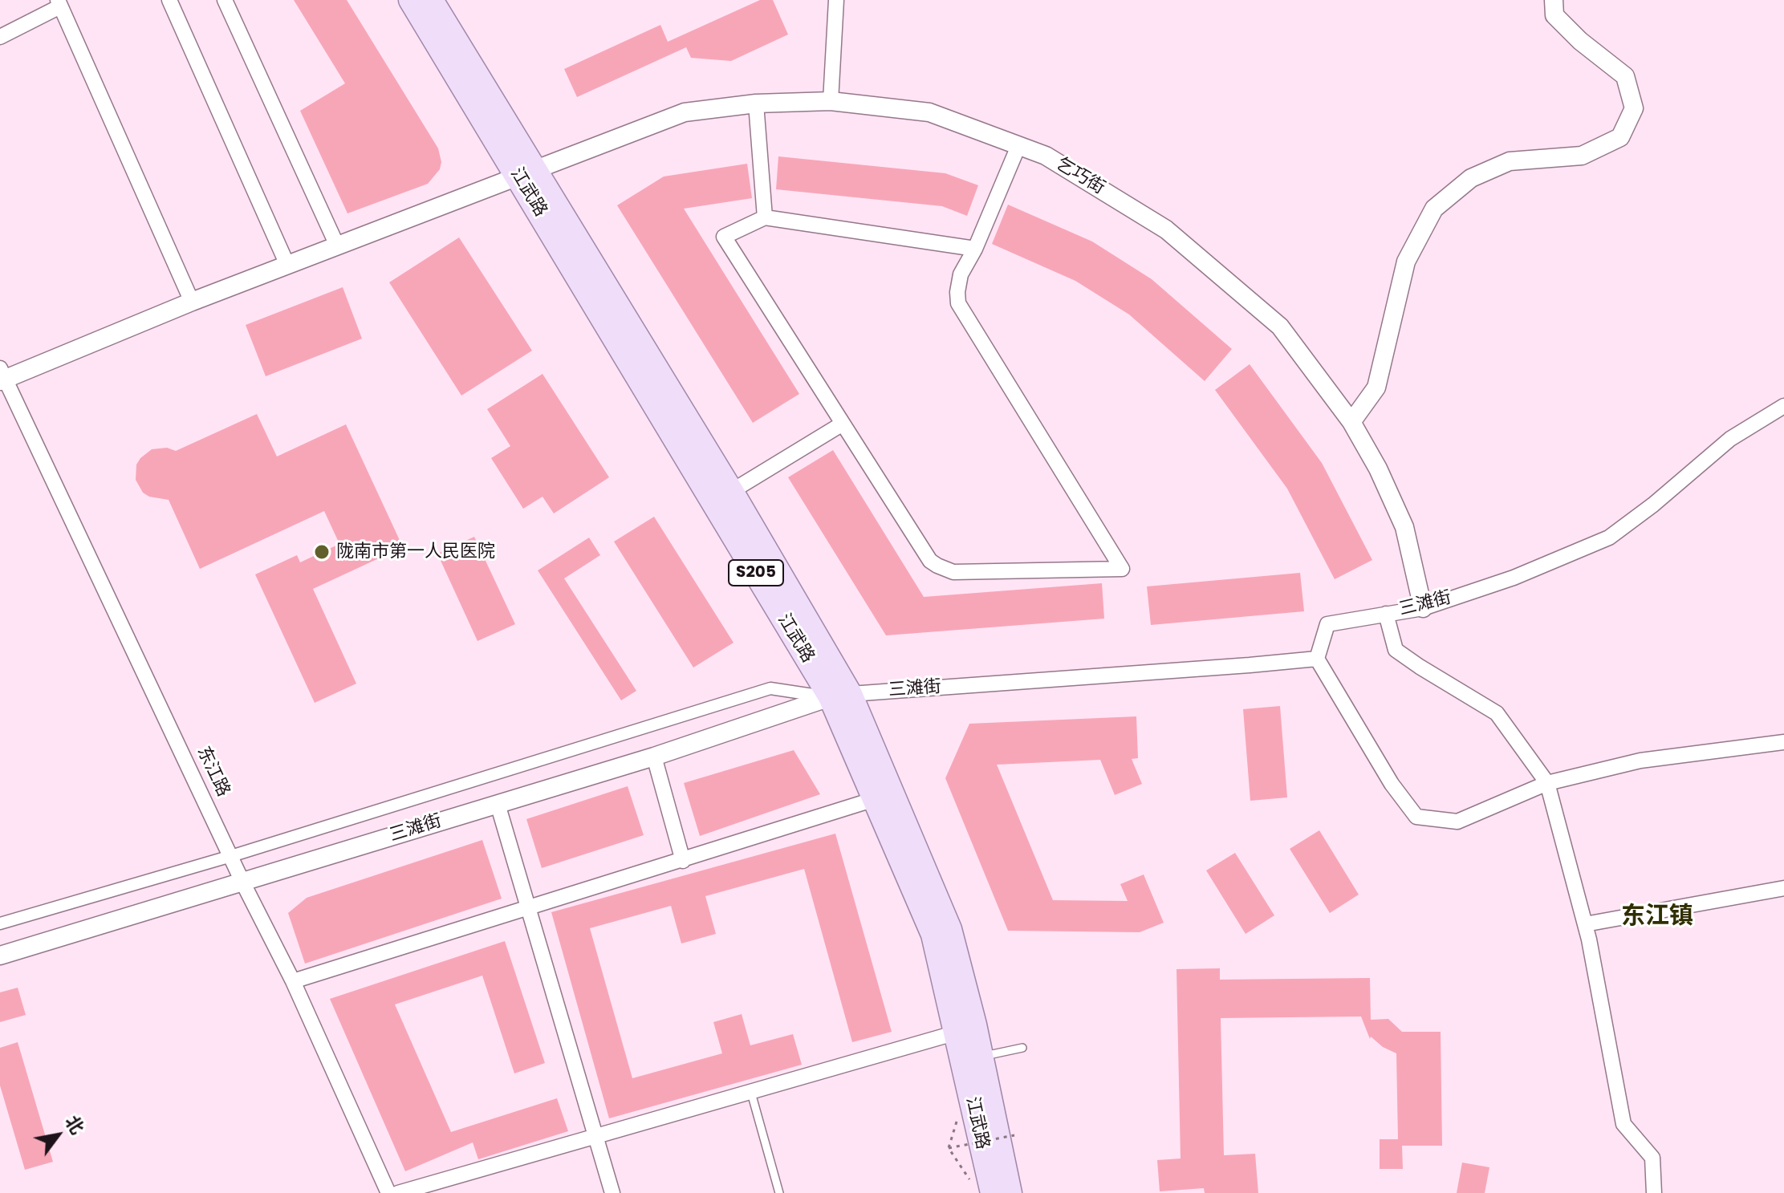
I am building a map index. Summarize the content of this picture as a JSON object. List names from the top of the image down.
{
  "streets": {
    "main road": ["江武路", "S205"],
    "street": ["乞巧街", "三滩街", "东江路"]
  },
  "crossings": [
    ["乞巧街", "江武路"],
    ["乞巧街", "三滩街"],
    ["乞巧街", "东江路"],
    ["江武路", "三滩街"],
    ["三滩街", "东江路"]
  ],
  "districts": ["东江镇"],
  "places": ["陇南市第一人民医院"],
  "north": "top right"
}
